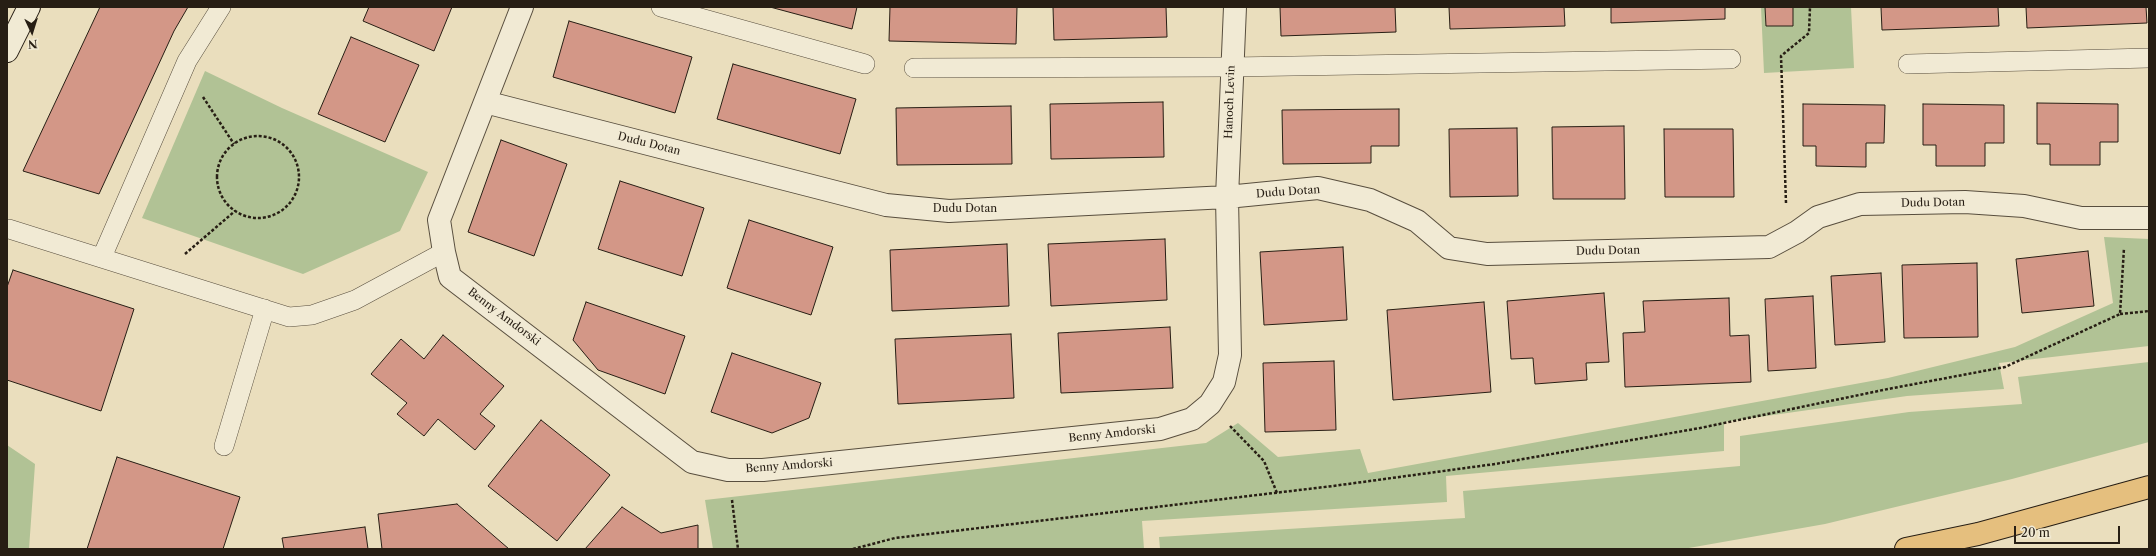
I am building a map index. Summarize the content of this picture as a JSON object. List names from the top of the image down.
{
  "streets": {
    "street": ["Hanoch Levin", "Dudu Dotan", "Benny Amdorski"]
  },
  "crossings": [
    ["Hanoch Levin", "Dudu Dotan"],
    ["Hanoch Levin", "Benny Amdorski"],
    ["Dudu Dotan", "Benny Amdorski"]
  ],
  "scale_bar": "20 m",
  "north": "bottom"
}
